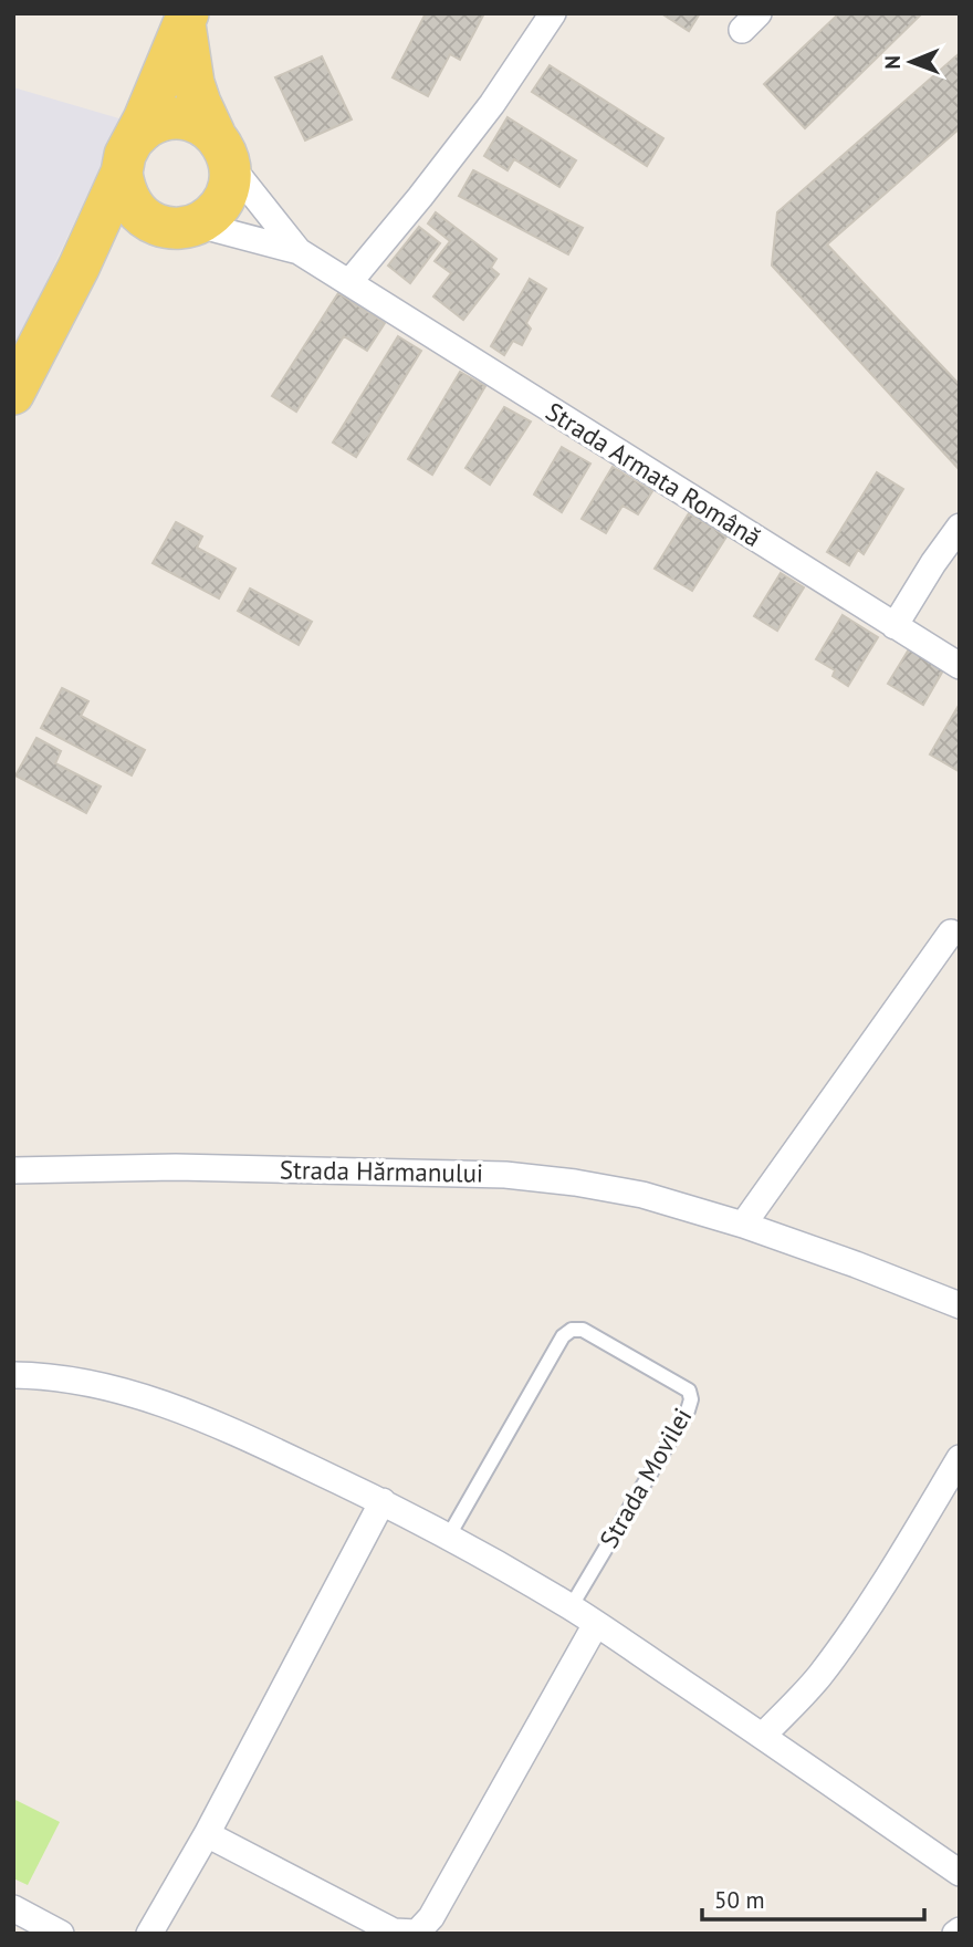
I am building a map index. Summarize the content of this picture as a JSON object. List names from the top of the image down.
{
  "streets": {
    "street": ["Strada Armata Română", "Strada Hărmanului"],
    "lane": ["Strada Movilei"]
  },
  "scale_bar": "50 m",
  "north": "left"
}
